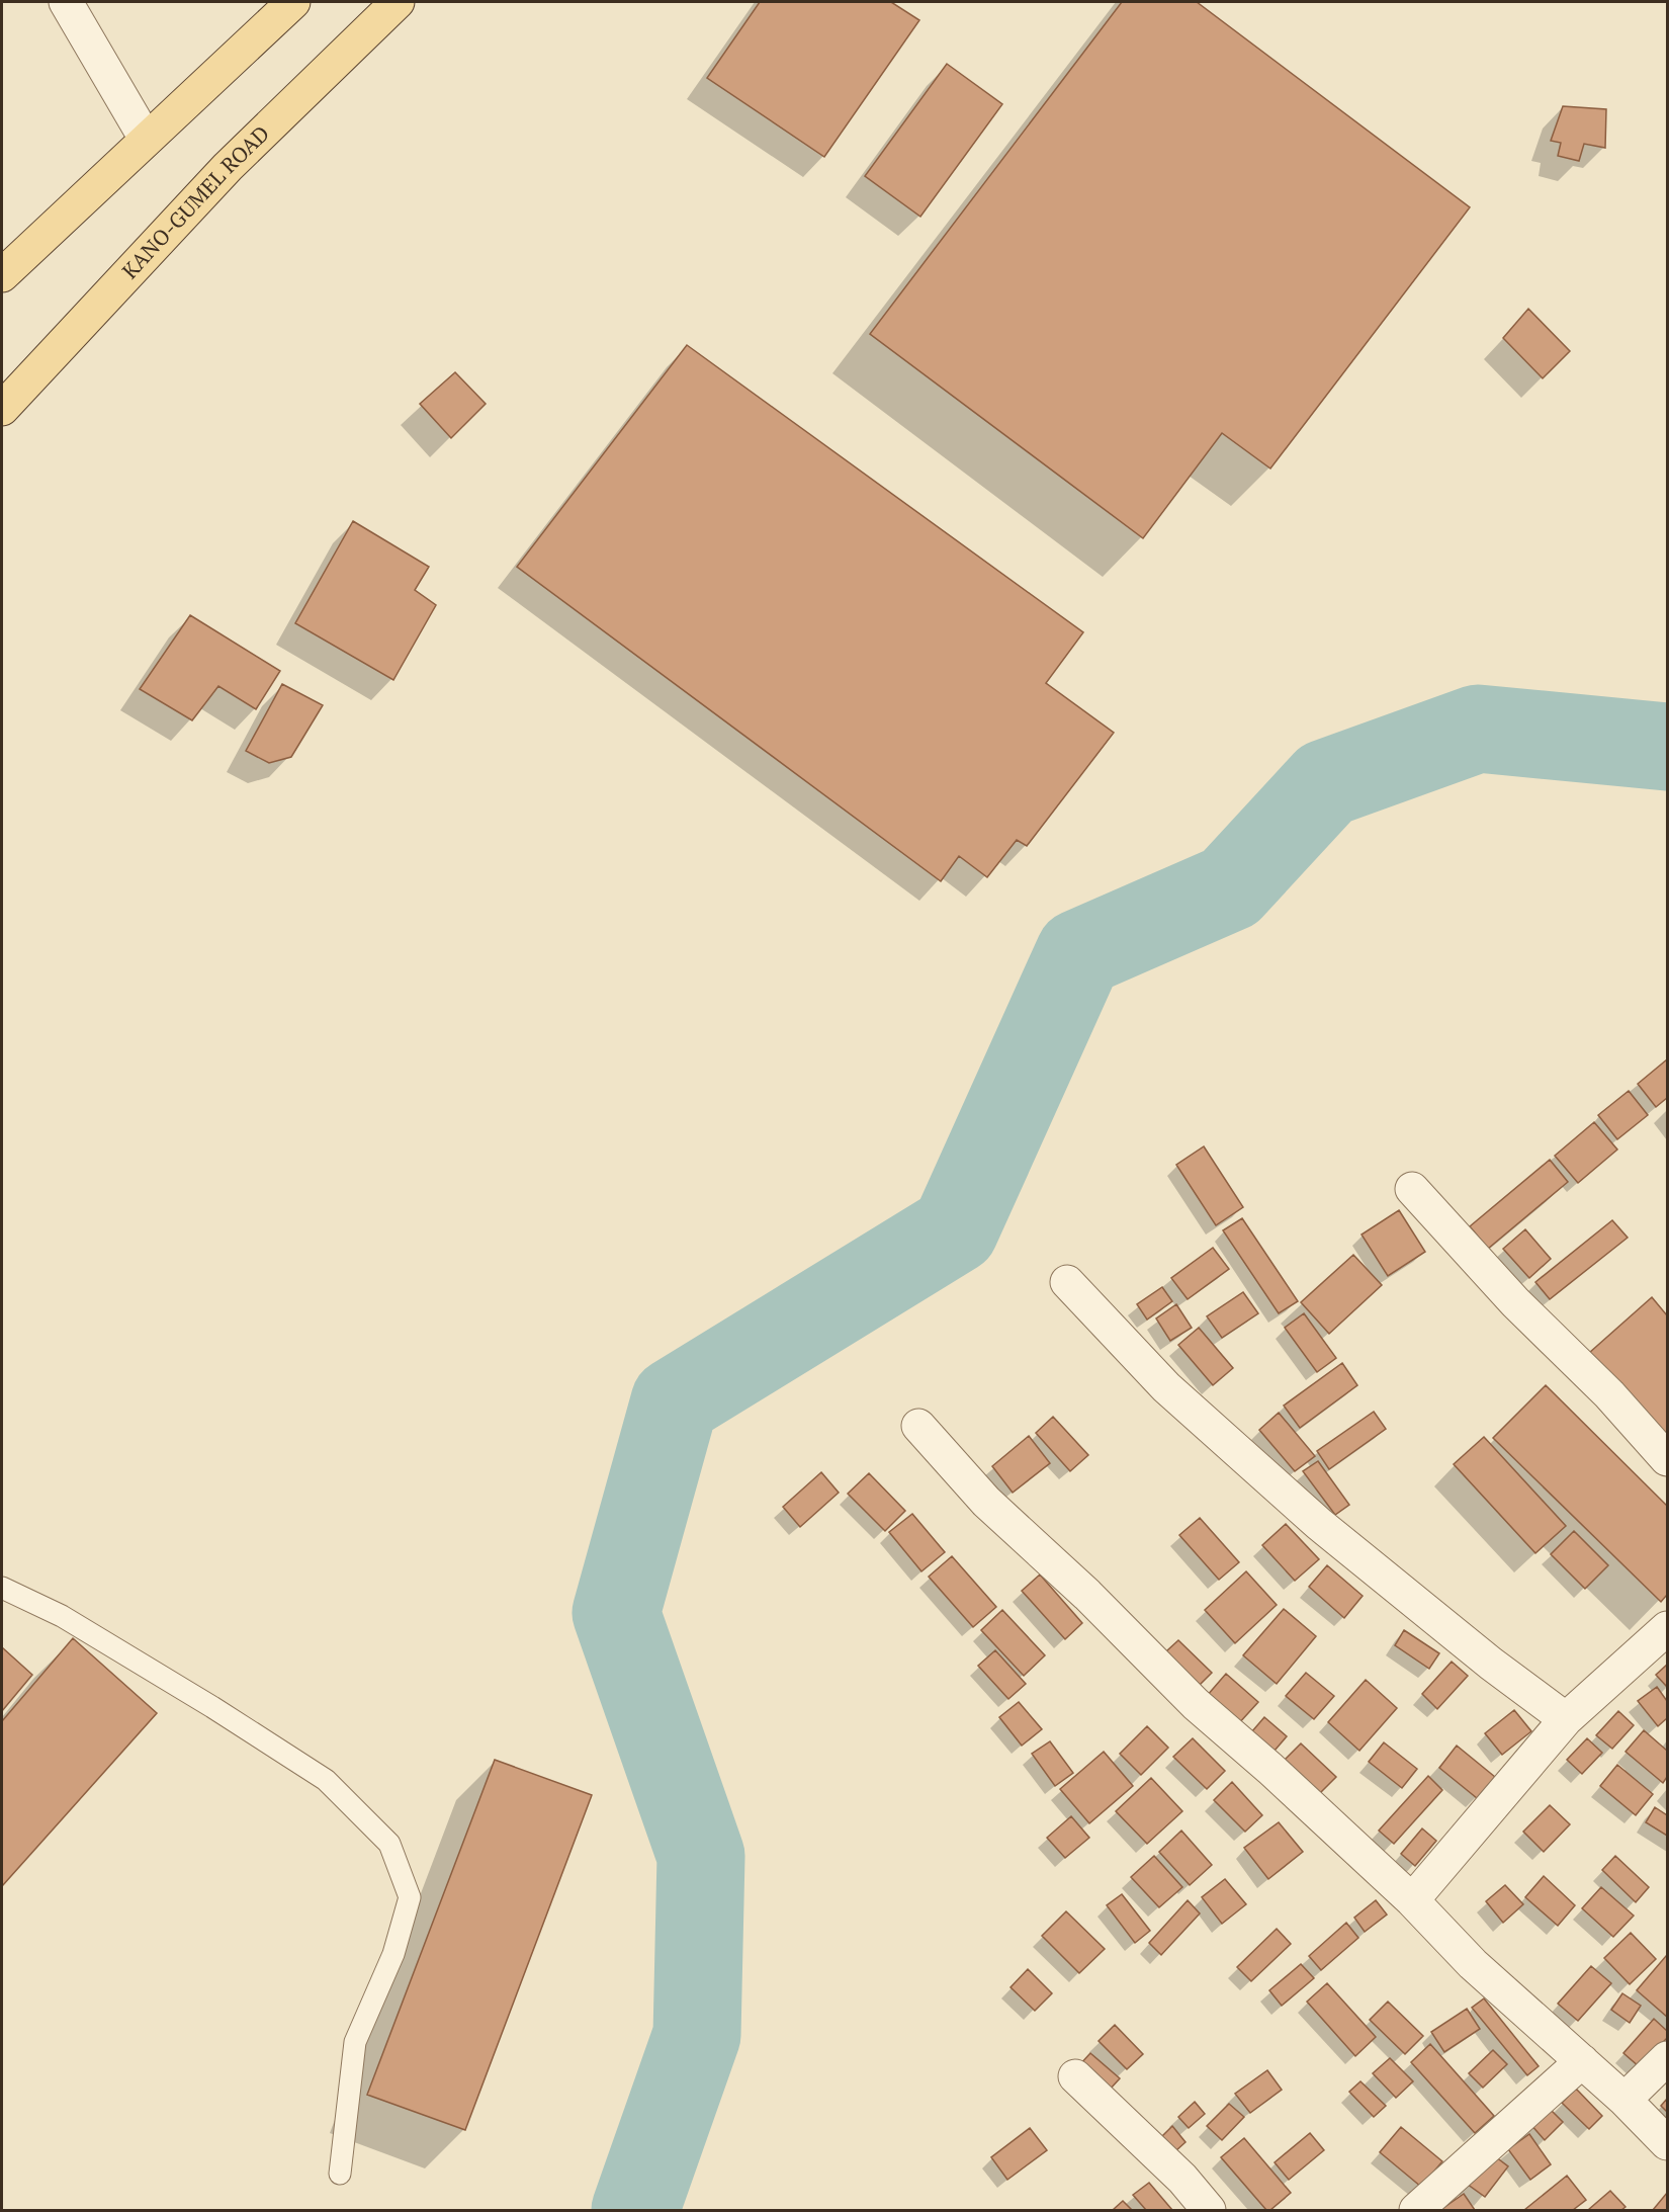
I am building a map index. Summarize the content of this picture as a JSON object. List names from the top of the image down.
{
  "streets": {
    "main road": ["KANO-GUMEL ROAD"]
  }
}
